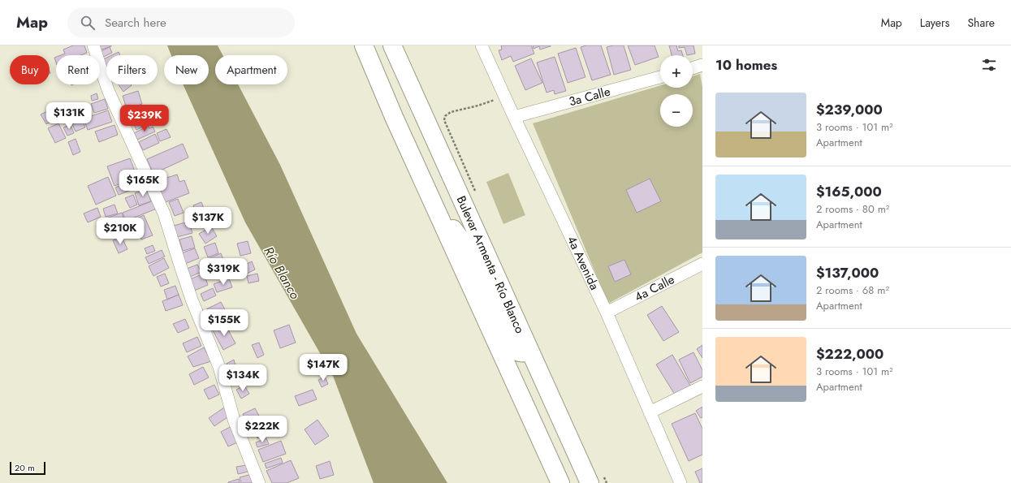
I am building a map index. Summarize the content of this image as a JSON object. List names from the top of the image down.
{
  "streets": {
    "main road": ["Bulevar Armenta - Río Blanco"],
    "street": ["3a Calle", "4a Avenida", "4a Calle"]
  },
  "crossings": [
    ["3a Calle", "4a Avenida"],
    ["4a Avenida", "4a Calle"]
  ],
  "water": ["Río Blanco"],
  "scale_bar": "20 m",
  "page": {
    "header": "Map",
    "search": "Search here",
    "nav": ["Map", "Layers", "Share"],
    "heading": "10 homes",
    "map_buttons": ["+", "−"],
    "chip": [
      "Buy",
      "Rent",
      "Filters",
      "New",
      "Apartment"
    ],
    "list": [
      {
        "name": "$239,000",
        "note": "3 rooms · 101 m² · Apartment"
      },
      {
        "name": "$165,000",
        "note": "2 rooms · 80 m² · Apartment"
      },
      {
        "name": "$137,000",
        "note": "2 rooms · 68 m² · Apartment"
      },
      {
        "name": "$222,000",
        "note": "3 rooms · 101 m² · Apartment"
      }
    ],
    "price": [
      "$131K",
      "$239K",
      "$165K",
      "$137K",
      "$210K",
      "$319K",
      "$155K",
      "$147K",
      "$134K",
      "$222K"
    ],
    "scale": "20 m"
  }
}
